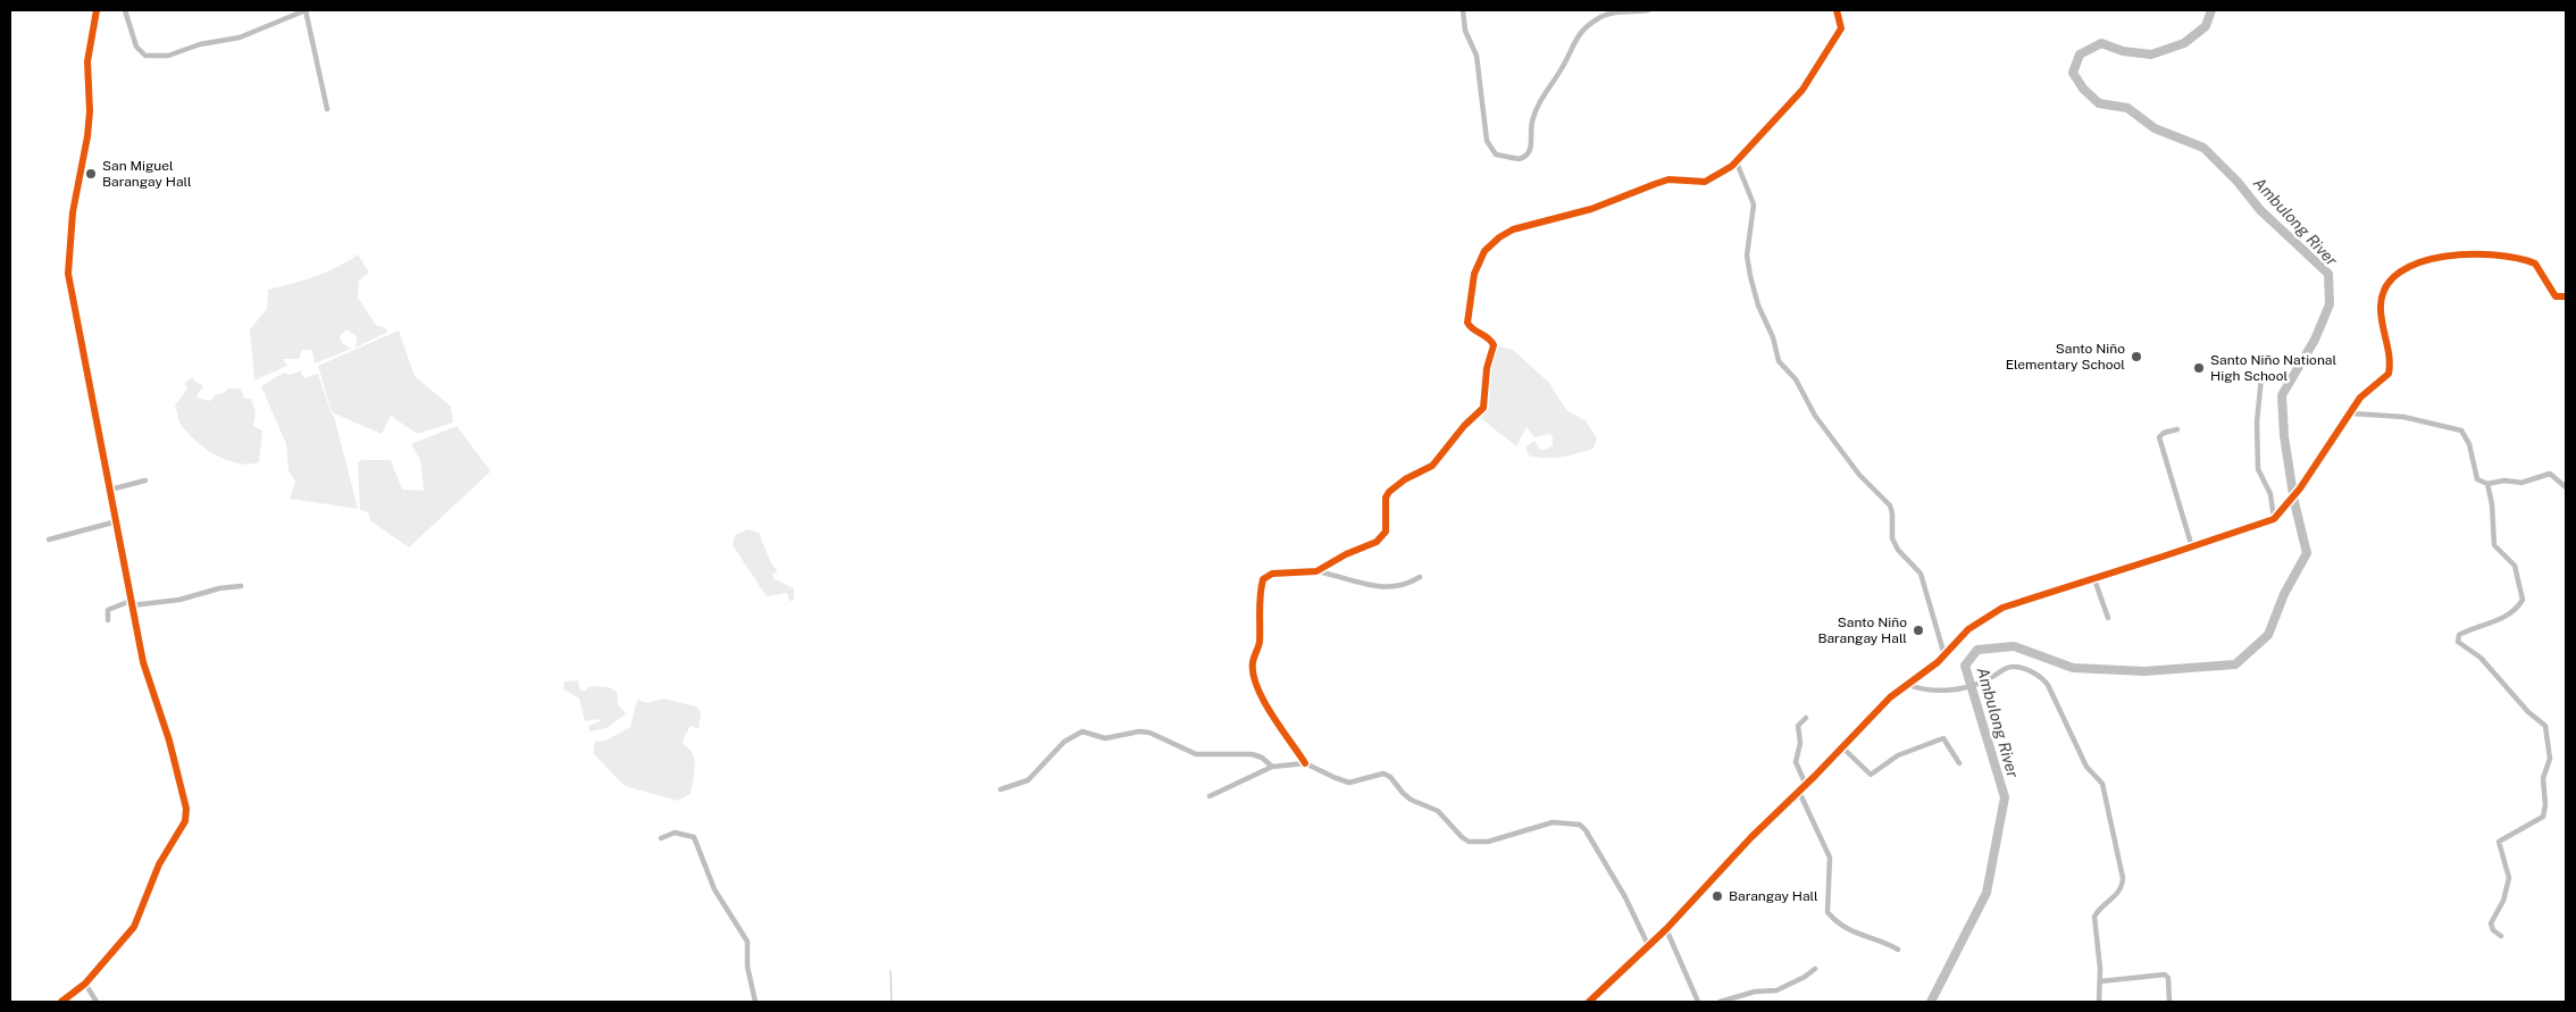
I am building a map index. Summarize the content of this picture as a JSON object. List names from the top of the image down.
{
  "water": ["Ambulong River"],
  "places": [
    "San Miguel Barangay Hall",
    "Santo Niño Elementary School",
    "Santo Niño National High School",
    "Santo Niño Barangay Hall",
    "Barangay Hall"
  ]
}
